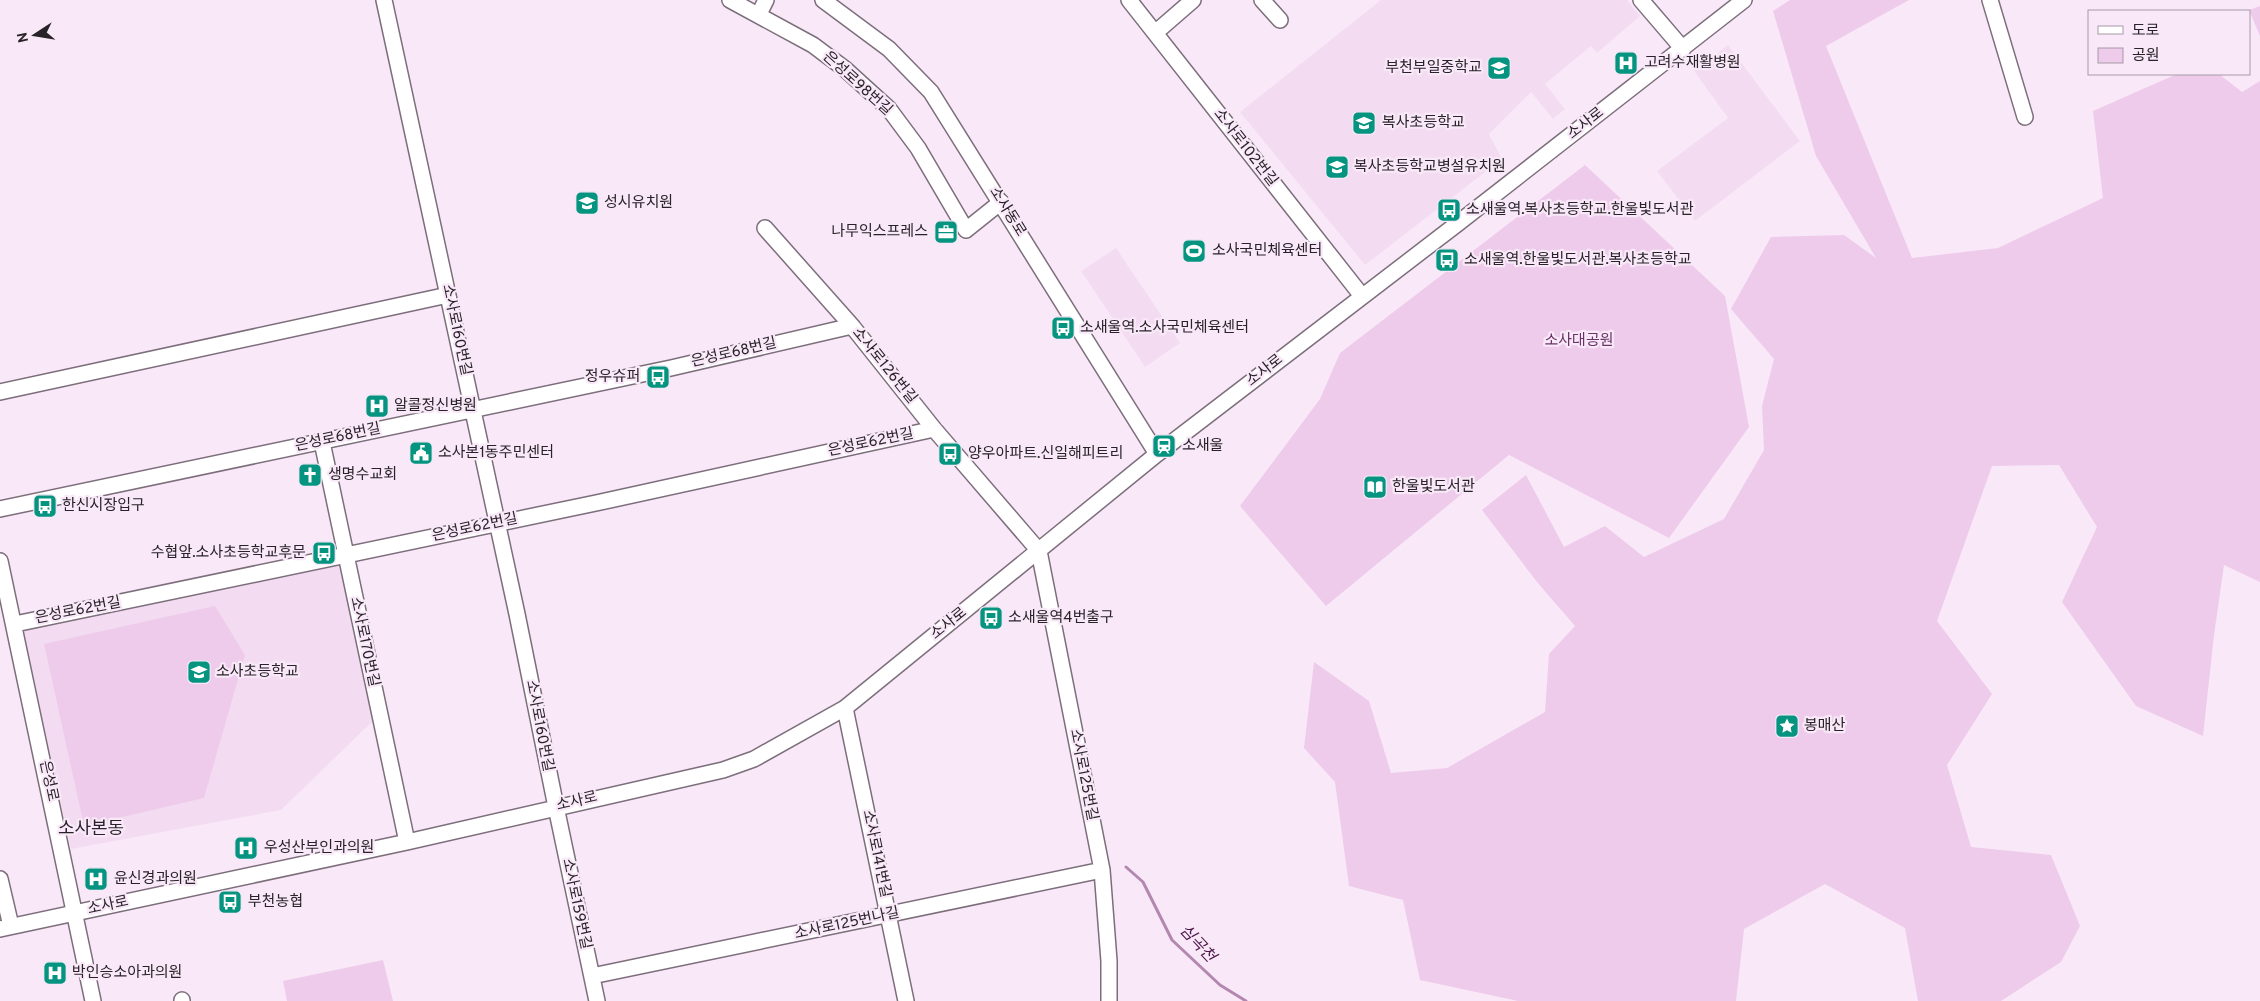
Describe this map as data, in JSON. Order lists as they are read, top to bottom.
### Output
{
  "streets": {
    "street": [
      "은성로98번길",
      "소사로",
      "소사로102번길",
      "소사동로",
      "소사로160번길",
      "은성로68번길",
      "소사로126번길",
      "은성로62번길",
      "소사로170번길",
      "소사로125번길",
      "은성로",
      "소사로141번길",
      "소사로159번길",
      "소사로125번나길"
    ]
  },
  "crossings": [
    ["은성로98번길", "소사동로"],
    ["소사로", "소사로102번길"],
    ["소사로", "소사동로"],
    ["소사로", "소사로160번길"],
    ["소사로", "소사로126번길"],
    ["소사로", "소사로170번길"],
    ["소사로", "소사로125번길"],
    ["소사로", "은성로"],
    ["소사로", "소사로141번길"],
    ["소사로", "소사로159번길"],
    ["소사로160번길", "은성로68번길"],
    ["소사로160번길", "은성로62번길"],
    ["소사로160번길", "소사로159번길"],
    ["은성로68번길", "소사로126번길"],
    ["은성로68번길", "소사로170번길"],
    ["소사로126번길", "은성로62번길"],
    ["소사로126번길", "소사로125번길"],
    ["은성로62번길", "소사로170번길"],
    ["은성로62번길", "은성로"],
    ["소사로125번길", "소사로125번나길"],
    ["소사로141번길", "소사로125번나길"],
    ["소사로159번길", "소사로125번나길"]
  ],
  "districts": ["소사본동"],
  "water": ["심곡천"],
  "parks": ["소사대공원"],
  "places": {
    "hospital": [
      "고려수재활병원",
      "알콜정신병원",
      "우성산부인과의원",
      "윤신경과의원",
      "박인승소아과의원"
    ],
    "school or university": [
      "부천부일중학교",
      "복사초등학교",
      "복사초등학교병설유치원",
      "성시유치원",
      "소사초등학교"
    ],
    "bus stop": [
      "소새울역.복사초등학교.한울빛도서관",
      "소새울역.한울빛도서관.복사초등학교",
      "소새울역.소사국민체육센터",
      "정우슈퍼",
      "양우아파트.신일해피트리",
      "한신시장입구",
      "수협앞.소사초등학교후문",
      "소새울역4번출구",
      "부천농협"
    ],
    "office": ["나무익스프레스"],
    "sports": ["소사국민체육센터"],
    "station": ["소새울"],
    "public building": ["소사본1동주민센터"],
    "church": ["생명수교회"],
    "library": ["한울빛도서관"],
    "place": ["봉매산"]
  },
  "legend": ["도로", "공원"],
  "north": "left"
}
